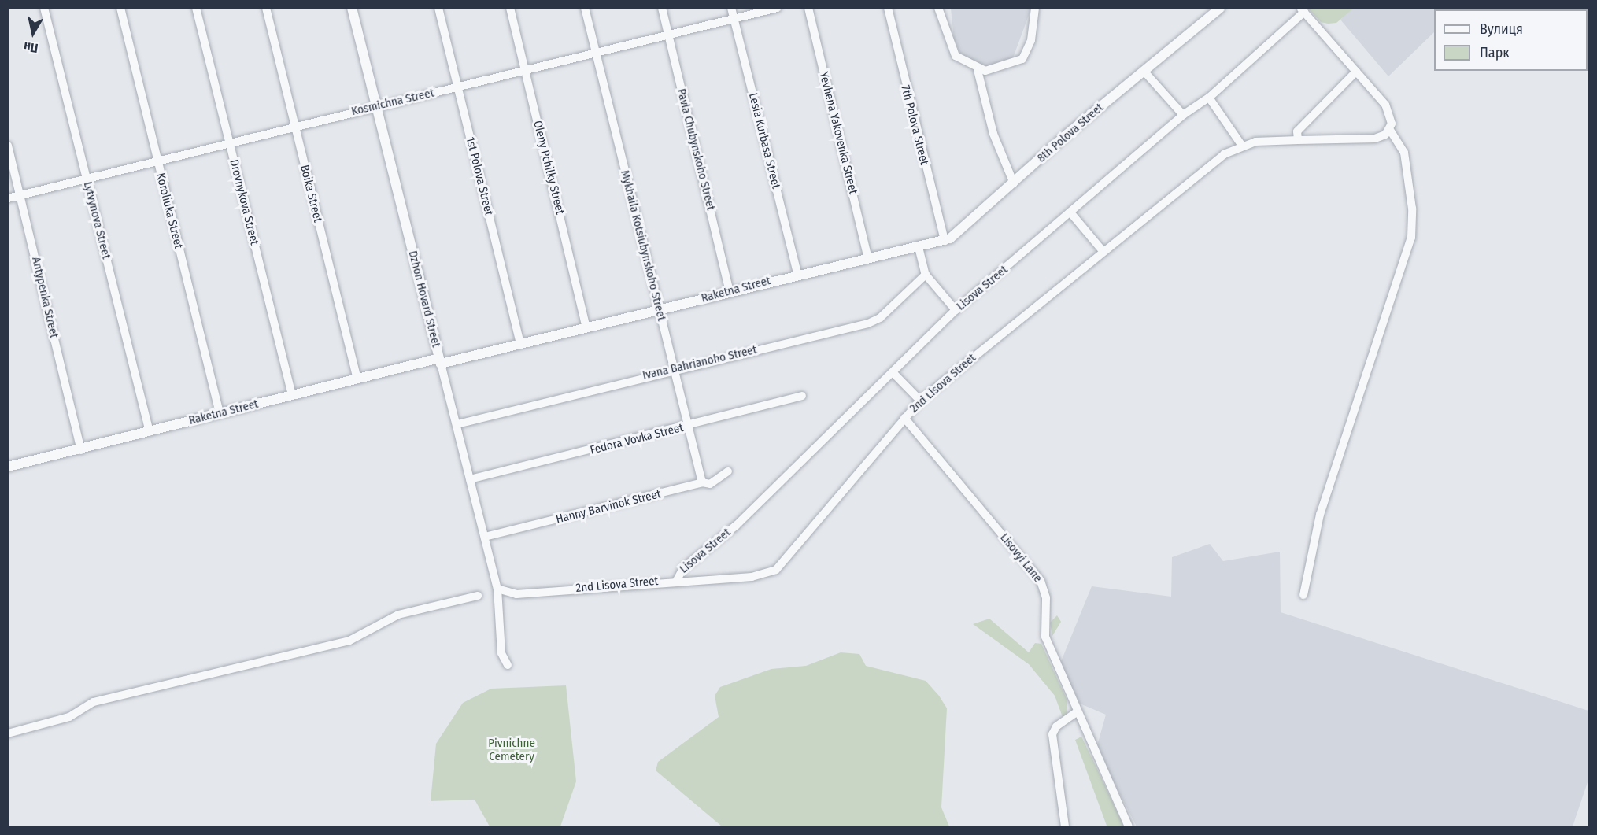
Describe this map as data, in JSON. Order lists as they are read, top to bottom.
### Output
{
  "streets": {
    "street": [
      "Kosmichna Street",
      "7th Polova Street",
      "Yevhena Yakovenka Street",
      "8th Polova Street",
      "Lesia Kurbasa Street",
      "Pavla Chubynskoho Street",
      "Oleny Pchilky Street",
      "1st Polova Street",
      "Boika Street",
      "Drovnykova Street",
      "Koroliuka Street",
      "Lytvynova Street",
      "Mykhaila Kotsiubynskoho Street",
      "Lisova Street",
      "Raketna Street",
      "Antypenka Street",
      "Dzhon Hovard Street",
      "Ivana Bahrianoho Street",
      "2nd Lisova Street",
      "Fedora Vovka Street",
      "Hanny Barvinok Street",
      "Lisovyi Lane"
    ]
  },
  "crossings": [
    ["Kosmichna Street", "Lesia Kurbasa Street"],
    ["Kosmichna Street", "Pavla Chubynskoho Street"],
    ["Kosmichna Street", "Oleny Pchilky Street"],
    ["Kosmichna Street", "1st Polova Street"],
    ["Kosmichna Street", "Boika Street"],
    ["Kosmichna Street", "Drovnykova Street"],
    ["Kosmichna Street", "Koroliuka Street"],
    ["Kosmichna Street", "Lytvynova Street"],
    ["Kosmichna Street", "Mykhaila Kotsiubynskoho Street"],
    ["Kosmichna Street", "Antypenka Street"],
    ["Kosmichna Street", "Dzhon Hovard Street"],
    ["7th Polova Street", "Raketna Street"],
    ["Yevhena Yakovenka Street", "Raketna Street"],
    ["8th Polova Street", "Raketna Street"],
    ["Lesia Kurbasa Street", "Raketna Street"],
    ["Pavla Chubynskoho Street", "Raketna Street"],
    ["Oleny Pchilky Street", "Raketna Street"],
    ["1st Polova Street", "Raketna Street"],
    ["Boika Street", "Raketna Street"],
    ["Drovnykova Street", "Raketna Street"],
    ["Koroliuka Street", "Raketna Street"],
    ["Lytvynova Street", "Raketna Street"],
    ["Mykhaila Kotsiubynskoho Street", "Raketna Street"],
    ["Mykhaila Kotsiubynskoho Street", "Ivana Bahrianoho Street"],
    ["Mykhaila Kotsiubynskoho Street", "Fedora Vovka Street"],
    ["Mykhaila Kotsiubynskoho Street", "Hanny Barvinok Street"],
    ["Lisova Street", "2nd Lisova Street"],
    ["Raketna Street", "Antypenka Street"],
    ["Raketna Street", "Dzhon Hovard Street"],
    ["Dzhon Hovard Street", "Ivana Bahrianoho Street"],
    ["Dzhon Hovard Street", "2nd Lisova Street"],
    ["Dzhon Hovard Street", "Fedora Vovka Street"],
    ["Dzhon Hovard Street", "Hanny Barvinok Street"],
    ["2nd Lisova Street", "Lisovyi Lane"]
  ],
  "parks": ["Pivnichne Cemetery"],
  "legend": ["Вулиця", "Парк"],
  "north": "bottom"
}
